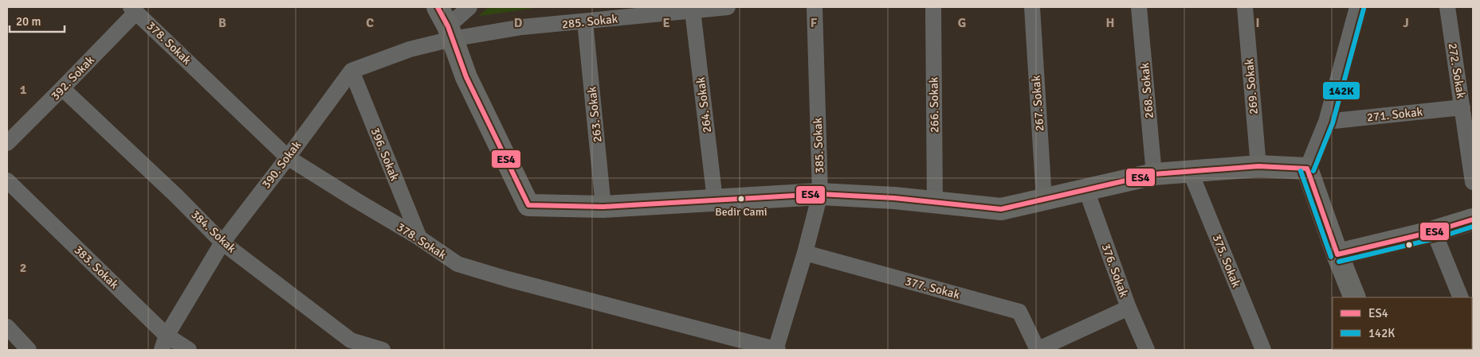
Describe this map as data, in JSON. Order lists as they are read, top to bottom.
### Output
{
  "streets": {
    "street": [
      "285. Sokak",
      "378. Sokak",
      "272. Sokak",
      "392. Sokak",
      "269. Sokak",
      "268. Sokak",
      "267. Sokak",
      "264. Sokak",
      "266. Sokak",
      "263. Sokak",
      "271. Sokak",
      "385. Sokak",
      "396. Sokak",
      "390. Sokak",
      "384. Sokak",
      "375. Sokak",
      "383. Sokak",
      "376. Sokak",
      "377. Sokak"
    ]
  },
  "crossings": [
    ["285. Sokak", "264. Sokak"],
    ["285. Sokak", "263. Sokak"],
    ["378. Sokak", "392. Sokak"],
    ["378. Sokak", "385. Sokak"],
    ["378. Sokak", "396. Sokak"],
    ["378. Sokak", "390. Sokak"],
    ["272. Sokak", "271. Sokak"],
    ["392. Sokak", "384. Sokak"],
    ["385. Sokak", "377. Sokak"],
    ["396. Sokak", "390. Sokak"],
    ["390. Sokak", "384. Sokak"],
    ["390. Sokak", "383. Sokak"]
  ],
  "places": ["Bedir Cami"],
  "lines": ["transit line ES4", "transit line 142K"],
  "legend": ["ES4", "142K"],
  "scale_bar": "20 m",
  "grid": {
    "columns": [
      "B",
      "C",
      "D",
      "E",
      "F",
      "G",
      "H",
      "I",
      "J"
    ],
    "rows": ["1", "2"]
  }
}
